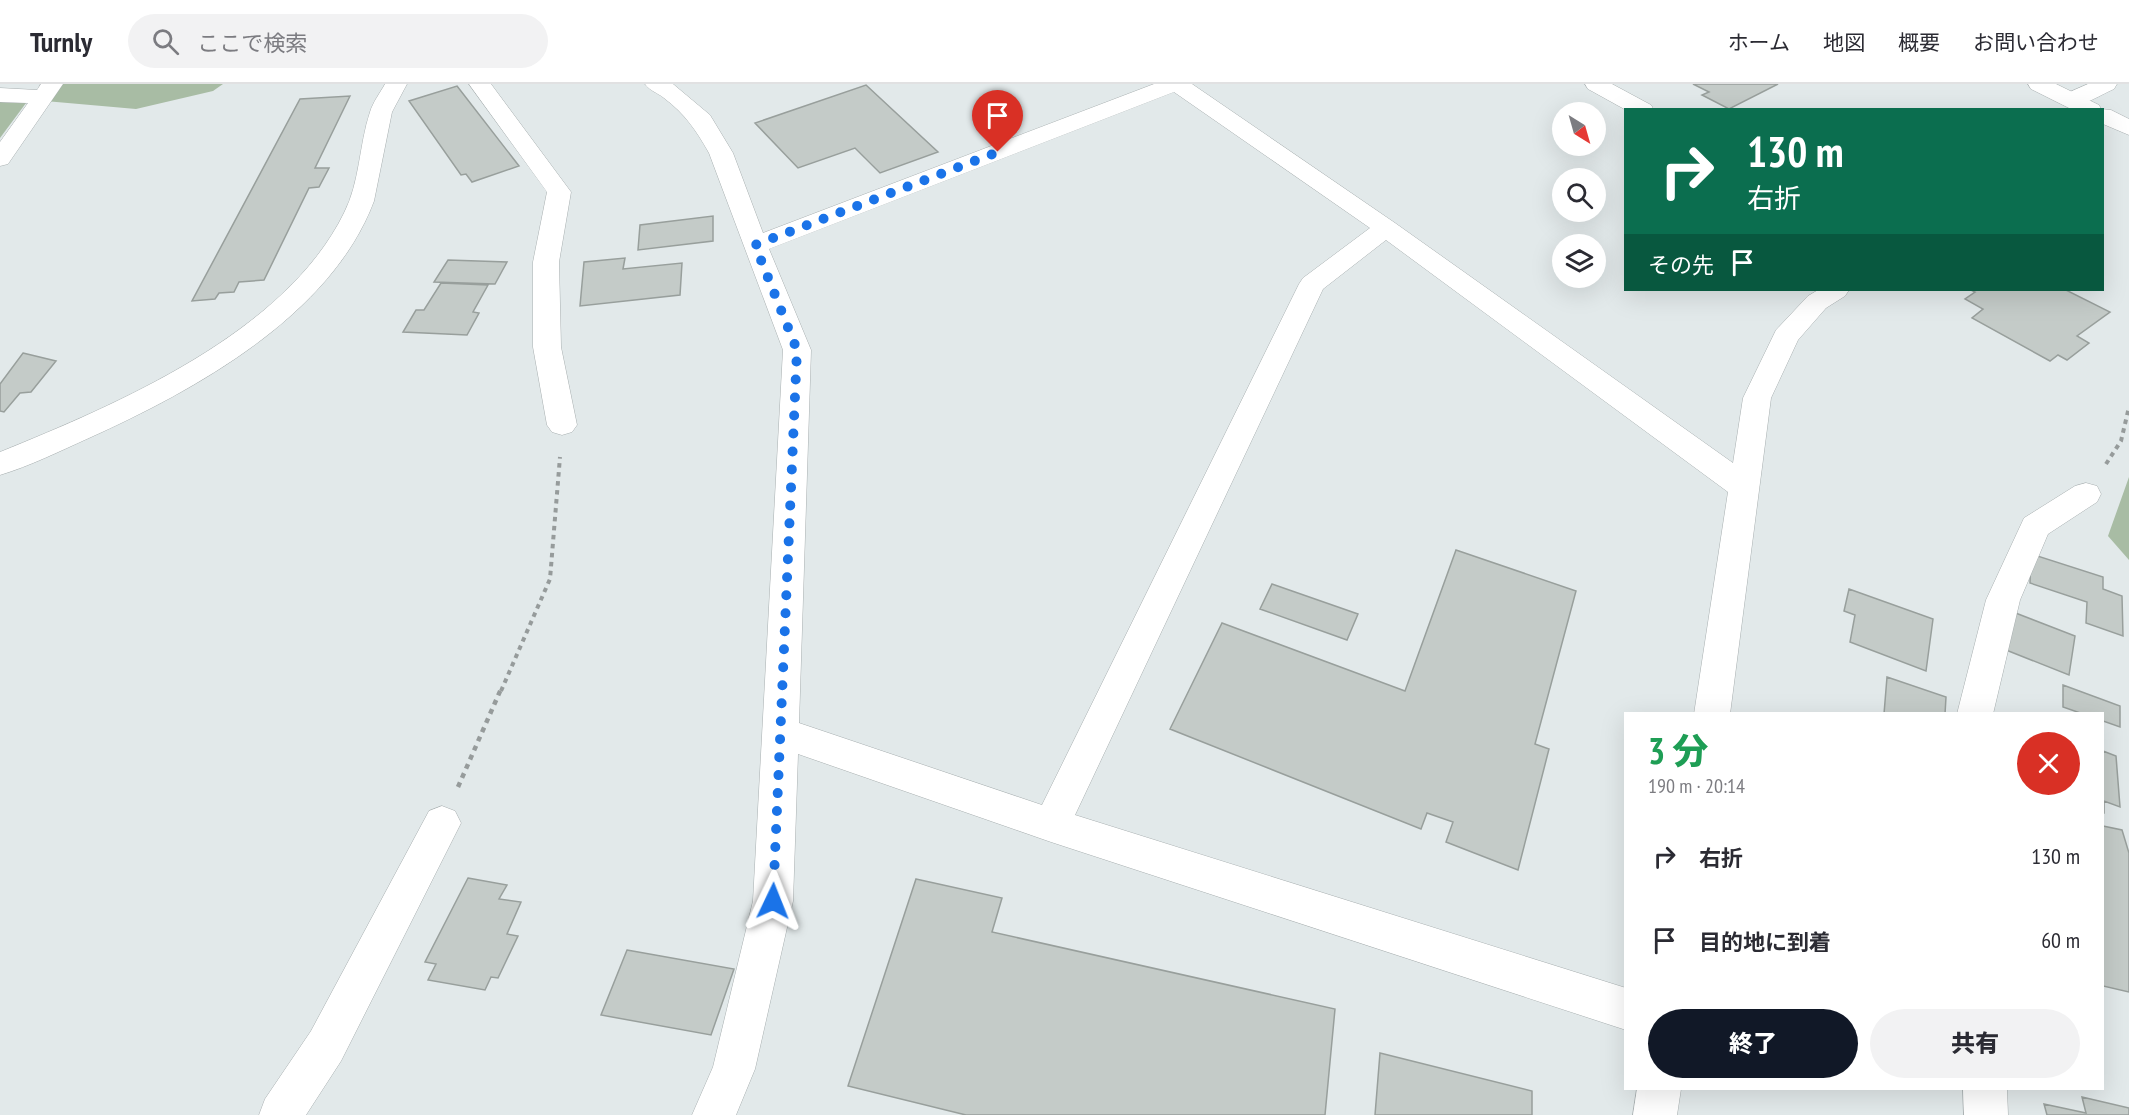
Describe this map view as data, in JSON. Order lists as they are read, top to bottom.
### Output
{
  "north": "bottom right",
  "page": {
    "header": "Turnly",
    "search": "ここで検索",
    "nav": [
      "ホーム",
      "地図",
      "概要",
      "お問い合わせ"
    ],
    "turn": ["130 m", "右折"],
    "then": "その先",
    "heading": ["3 分", "190 m · 20:14"],
    "list": [
      {
        "name": "右折",
        "value": "130 m"
      },
      {
        "name": "目的地に到着",
        "value": "60 m"
      }
    ],
    "buttons": ["終了", "共有"]
  }
}
